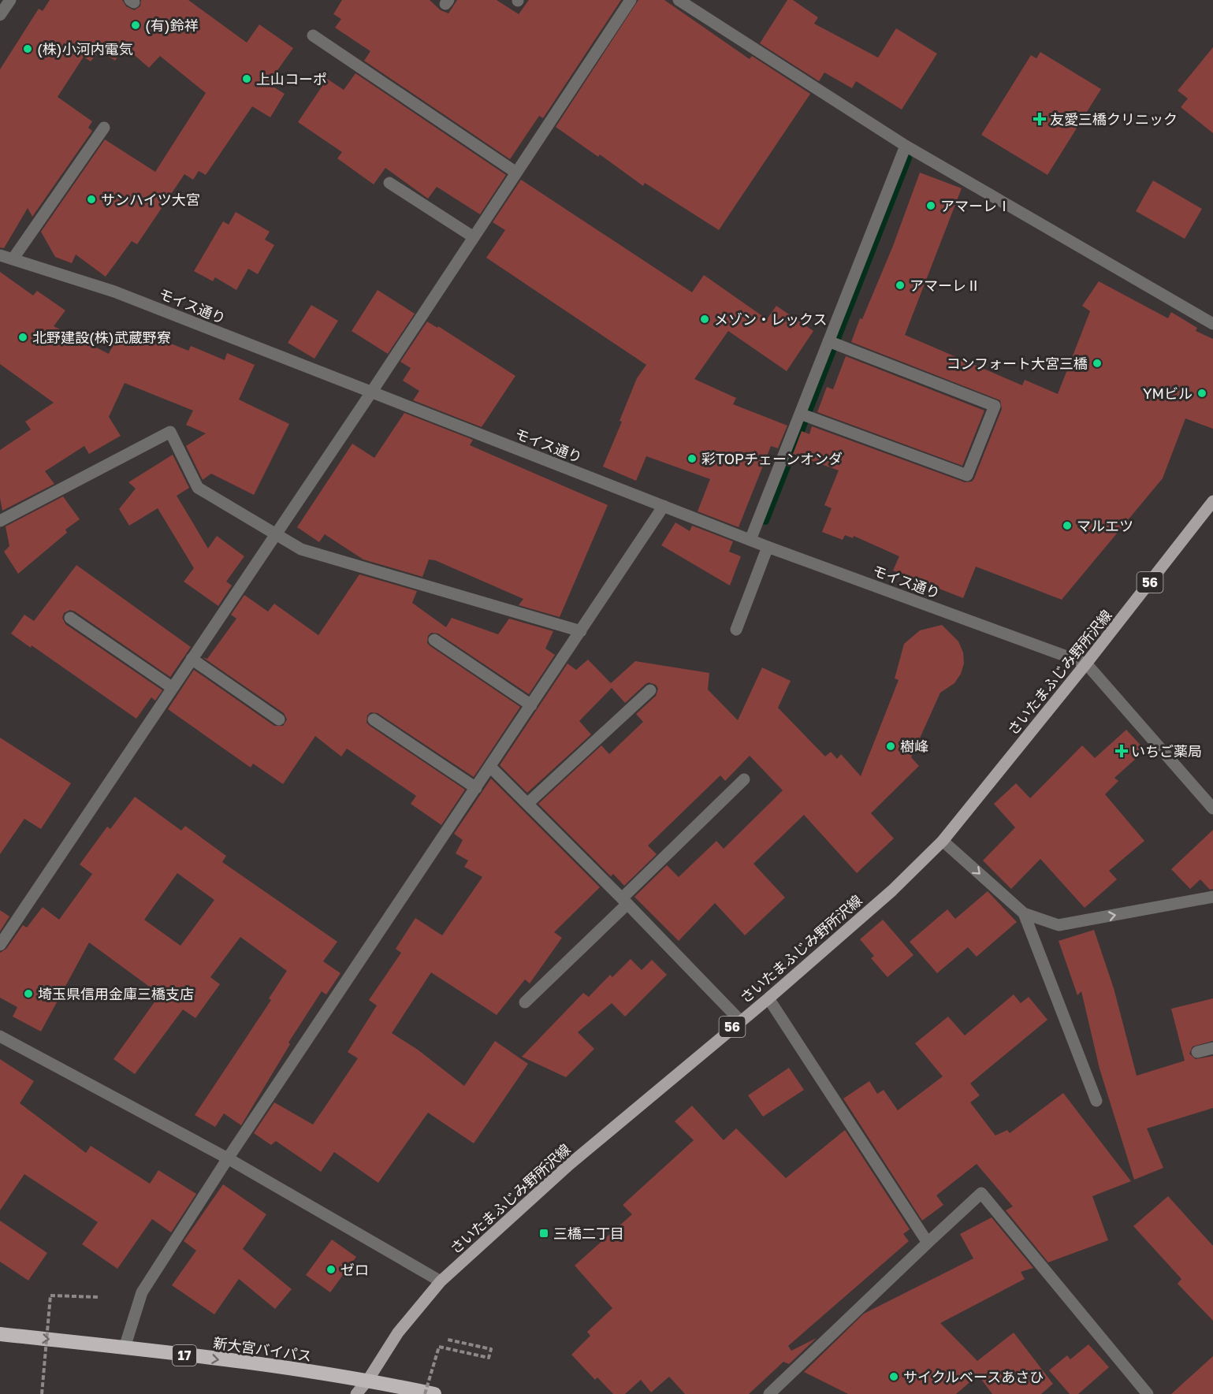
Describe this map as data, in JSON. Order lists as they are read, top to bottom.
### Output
{
  "streets": {
    "highway": ["新大宮バイパス", "17"],
    "main road": ["56", "さいたまふじみ野所沢線"],
    "street": ["モイス通り"]
  },
  "crossings": [
    ["モイス通り", "さいたまふじみ野所沢線"],
    ["さいたまふじみ野所沢線", "新大宮バイパス"]
  ],
  "one_way": ["新大宮バイパス"],
  "places": {
    "other": [
      "(有)鈴祥",
      "(株)小河内電気",
      "上山コーポ",
      "サンハイツ大宮",
      "アマーレⅠ",
      "アマーレⅡ",
      "メゾン・レックス",
      "北野建設(株)武蔵野寮",
      "コンフォート大宮三橋",
      "YMビル",
      "彩TOPチェーンオンダ",
      "マルエツ",
      "樹峰",
      "埼玉県信用金庫三橋支店",
      "ゼロ",
      "サイクルベースあさひ"
    ],
    "health": ["友愛三橋クリニック", "いちご薬局"],
    "transit": ["三橋二丁目"]
  }
}
